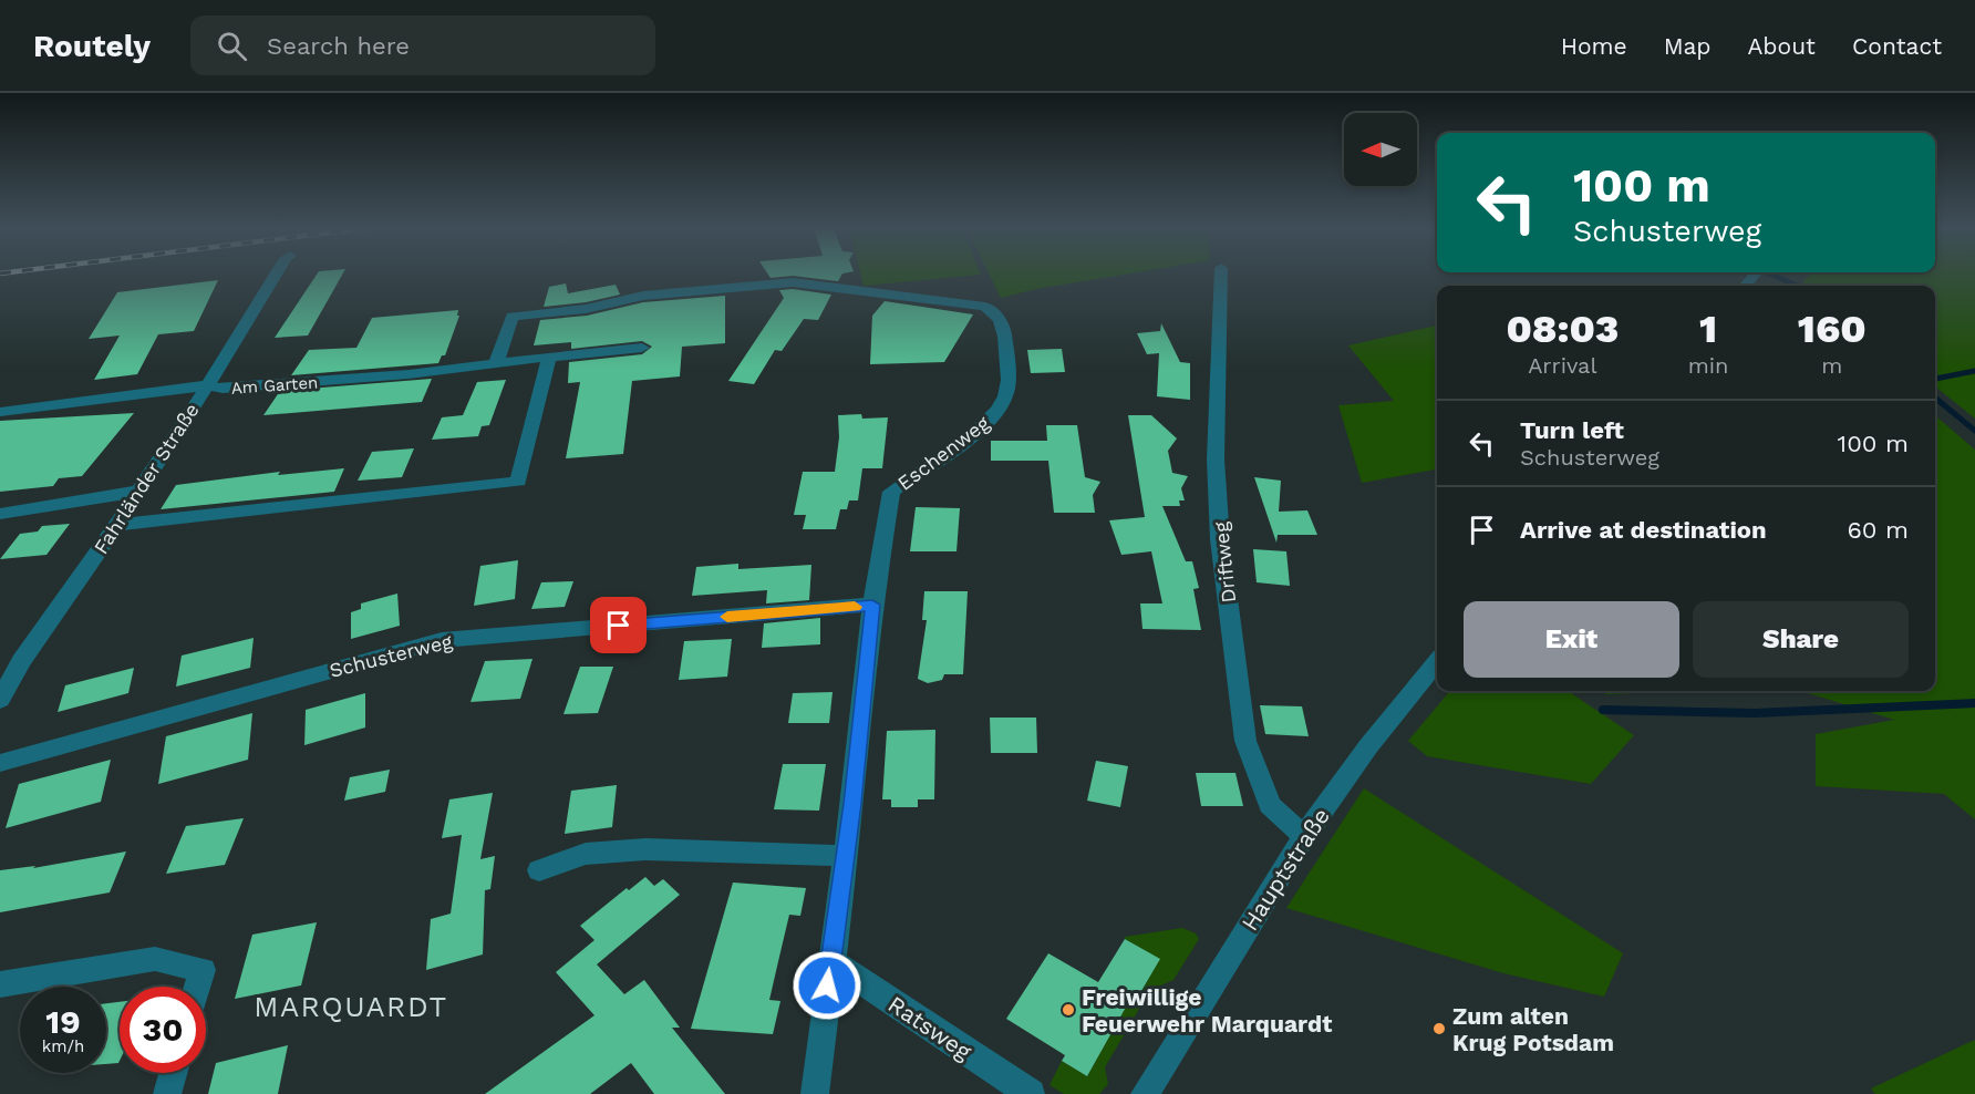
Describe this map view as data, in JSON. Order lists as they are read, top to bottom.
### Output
{
  "streets": {
    "street": [
      "Am Garten",
      "Eschenweg",
      "Fahrländer Straße",
      "Driftweg",
      "Schusterweg",
      "Hauptstraße",
      "Ratsweg"
    ]
  },
  "crossings": [
    ["Am Garten", "Eschenweg"],
    ["Am Garten", "Fahrländer Straße"],
    ["Eschenweg", "Schusterweg"],
    ["Eschenweg", "Ratsweg"],
    ["Driftweg", "Hauptstraße"]
  ],
  "districts": ["MARQUARDT"],
  "places": ["Freiwillige Feuerwehr Marquardt", "Zum alten Krug Potsdam"],
  "north": "left",
  "page": {
    "header": "Routely",
    "search": "Search here",
    "nav": [
      "Home",
      "Map",
      "About",
      "Contact"
    ],
    "turn": ["100 m", "Schusterweg"],
    "eta": [
      "08:03",
      "Arrival",
      "1",
      "min",
      "160",
      "m"
    ],
    "list": [
      {
        "name": "Turn left",
        "note": "Schusterweg",
        "value": "100 m"
      },
      {
        "name": "Arrive at destination",
        "value": "60 m"
      }
    ],
    "buttons": ["Exit", "Share"],
    "speed": "19 km/h",
    "limit": "30"
  }
}
